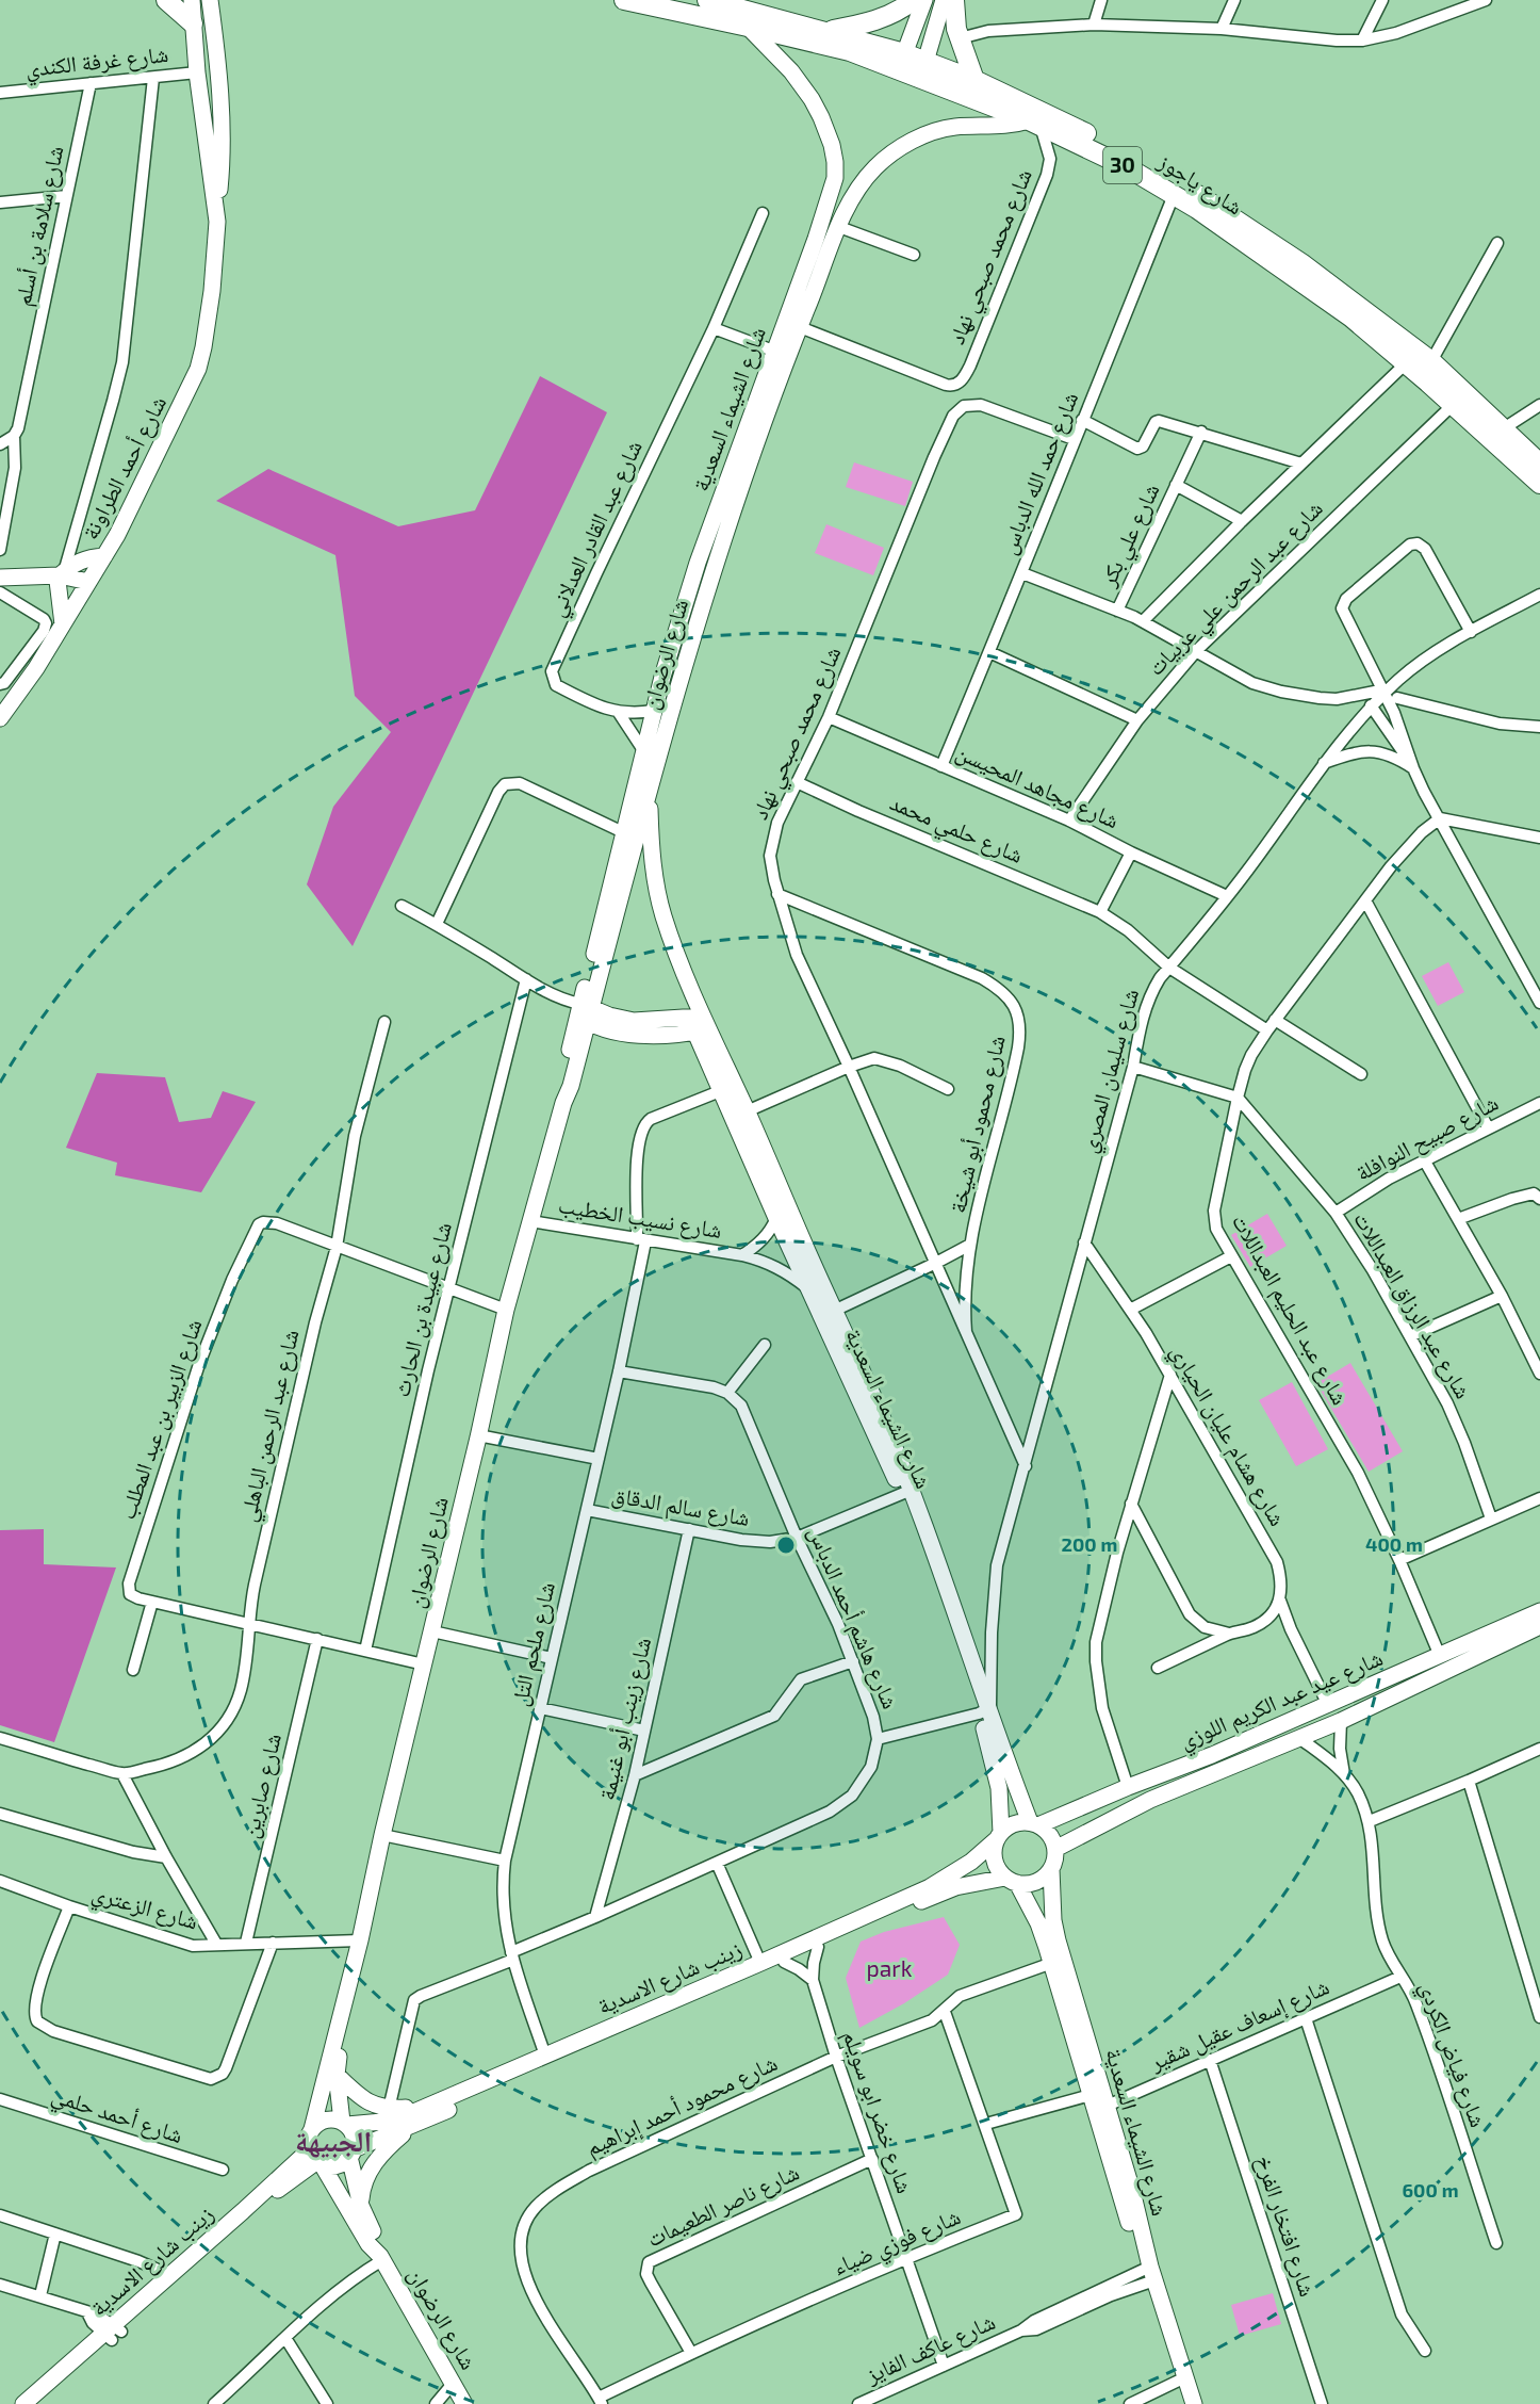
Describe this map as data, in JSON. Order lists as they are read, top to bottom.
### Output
{
  "streets": {
    "main road": ["30", "شارع ياجوز"],
    "street": [
      "شارع غرفة الكندي",
      "شارع سلامة بن أسلم",
      "شارع محمد صبحي نهاد",
      "شارع الشيماء السعدية",
      "شارع أحمد الطراونة",
      "شارع حمد الله الدباس",
      "شارع عبد القادر العدلاني",
      "شارع علي بكر",
      "شارع عبد الرحمن علي عربيات",
      "شارع الرضوان",
      "شارع مجاهد المحيسن",
      "شارع حلمي محمد",
      "شارع سليمان المصري",
      "شارع محمود أبو شيخة",
      "شارع صبيح النوافلة",
      "شارع نسيب الخطيب",
      "شارع عبد الرزاق العبداللات",
      "شارع عبيدة بن الحارث",
      "شارع عبد الحليم العبداللات",
      "شارع الزبير بن عبد المطلب",
      "شارع عبد الرحمن الباهلي",
      "شارع هشام عليان الحياري",
      "شارع سالم الدقاق",
      "شارع هاشم أحمد الدباس",
      "شارع ملحم التل",
      "شارع عيد عبد الكريم اللوزي",
      "شارع زينب أبو غنيمة",
      "شارع صابرين",
      "شارع الزعتري",
      "زينب شارع الاسدية",
      "شارع إسعاف عقيل شقير",
      "شارع فياض الكردي",
      "شارع محمود أحمد إبراهيم",
      "شارع خضر ابو سويلم",
      "شارع أحمد حلمي",
      "شارع ناصر الطعيمات",
      "شارع افتخار الفرخ",
      "شارع فوزي ضياء",
      "شارع عاكف الفايز"
    ]
  },
  "crossings": [
    ["شارع غرفة الكندي", "شارع سلامة بن أسلم"],
    ["شارع غرفة الكندي", "شارع أحمد الطراونة"],
    ["شارع ياجوز", "شارع محمد صبحي نهاد"],
    ["شارع ياجوز", "شارع الشيماء السعدية"],
    ["شارع ياجوز", "شارع حمد الله الدباس"],
    ["شارع ياجوز", "شارع عبد الرحمن علي عربيات"],
    ["شارع محمد صبحي نهاد", "شارع حمد الله الدباس"],
    ["شارع محمد صبحي نهاد", "شارع الرضوان"],
    ["شارع محمد صبحي نهاد", "شارع مجاهد المحيسن"],
    ["شارع محمد صبحي نهاد", "شارع حلمي محمد"],
    ["شارع محمد صبحي نهاد", "شارع محمود أبو شيخة"],
    ["شارع الشيماء السعدية", "شارع عبد القادر العدلاني"],
    ["شارع الشيماء السعدية", "شارع الرضوان"],
    ["شارع الشيماء السعدية", "شارع سليمان المصري"],
    ["شارع الشيماء السعدية", "شارع نسيب الخطيب"],
    ["شارع الشيماء السعدية", "شارع سالم الدقاق"],
    ["شارع الشيماء السعدية", "شارع ملحم التل"],
    ["شارع الشيماء السعدية", "شارع عيد عبد الكريم اللوزي"],
    ["شارع الشيماء السعدية", "زينب شارع الاسدية"],
    ["شارع الشيماء السعدية", "شارع إسعاف عقيل شقير"],
    ["شارع الشيماء السعدية", "شارع محمود أحمد إبراهيم"],
    ["شارع الشيماء السعدية", "شارع عاكف الفايز"],
    ["شارع حمد الله الدباس", "شارع مجاهد المحيسن"],
    ["شارع علي بكر", "شارع عبد الرحمن علي عربيات"],
    ["شارع علي بكر", "شارع سليمان المصري"],
    ["شارع عبد الرحمن علي عربيات", "شارع مجاهد المحيسن"],
    ["شارع الرضوان", "شارع نسيب الخطيب"],
    ["شارع الرضوان", "شارع الزبير بن عبد المطلب"],
    ["شارع الرضوان", "شارع الزعتري"],
    ["شارع الرضوان", "زينب شارع الاسدية"],
    ["شارع مجاهد المحيسن", "شارع سليمان المصري"],
    ["شارع حلمي محمد", "شارع سليمان المصري"],
    ["شارع حلمي محمد", "شارع عبد الحليم العبداللات"],
    ["شارع سليمان المصري", "شارع محمود أبو شيخة"],
    ["شارع سليمان المصري", "شارع هشام عليان الحياري"],
    ["شارع صبيح النوافلة", "شارع عبد الرزاق العبداللات"],
    ["شارع نسيب الخطيب", "شارع ملحم التل"],
    ["شارع عبد الرزاق العبداللات", "شارع عبد الحليم العبداللات"],
    ["شارع عبيدة بن الحارث", "شارع الزبير بن عبد المطلب"],
    ["شارع عبد الحليم العبداللات", "شارع عيد عبد الكريم اللوزي"],
    ["شارع الزبير بن عبد المطلب", "شارع عبد الرحمن الباهلي"],
    ["شارع الزبير بن عبد المطلب", "شارع صابرين"],
    ["شارع هشام عليان الحياري", "شارع عيد عبد الكريم اللوزي"],
    ["شارع سالم الدقاق", "شارع هاشم أحمد الدباس"],
    ["شارع سالم الدقاق", "شارع ملحم التل"],
    ["شارع سالم الدقاق", "شارع زينب أبو غنيمة"],
    ["شارع هاشم أحمد الدباس", "شارع ملحم التل"],
    ["شارع هاشم أحمد الدباس", "شارع زينب أبو غنيمة"],
    ["شارع ملحم التل", "زينب شارع الاسدية"],
    ["شارع عيد عبد الكريم اللوزي", "زينب شارع الاسدية"],
    ["شارع عيد عبد الكريم اللوزي", "شارع فياض الكردي"],
    ["شارع صابرين", "شارع الزعتري"],
    ["زينب شارع الاسدية", "شارع خضر ابو سويلم"],
    ["شارع إسعاف عقيل شقير", "شارع فياض الكردي"],
    ["شارع إسعاف عقيل شقير", "شارع افتخار الفرخ"],
    ["شارع إسعاف عقيل شقير", "شارع فوزي ضياء"],
    ["شارع محمود أحمد إبراهيم", "شارع خضر ابو سويلم"],
    ["شارع محمود أحمد إبراهيم", "شارع فوزي ضياء"],
    ["شارع خضر ابو سويلم", "شارع ناصر الطعيمات"],
    ["شارع خضر ابو سويلم", "شارع فوزي ضياء"],
    ["شارع خضر ابو سويلم", "شارع عاكف الفايز"],
    ["شارع ناصر الطعيمات", "شارع فوزي ضياء"]
  ],
  "districts": ["الجبيهة"],
  "parks": ["park"],
  "rings": ["200 m", "400 m", "600 m"]
}
